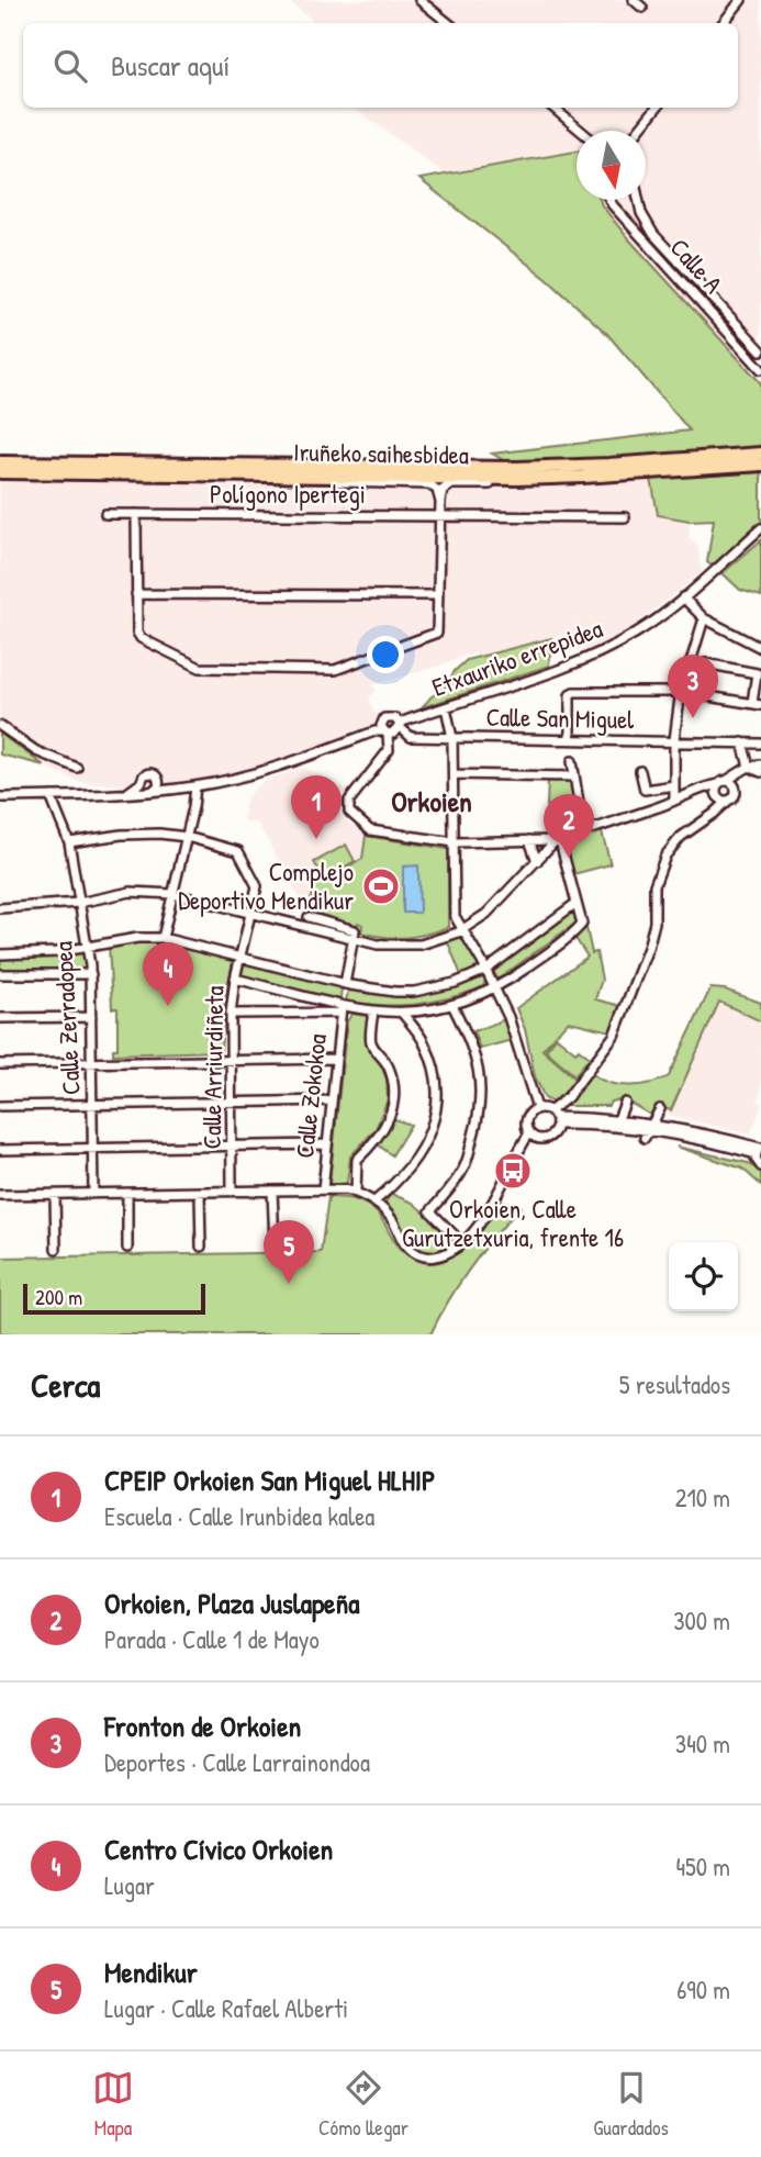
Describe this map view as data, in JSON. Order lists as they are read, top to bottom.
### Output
{
  "streets": {
    "highway": ["Iruñeko saihesbidea"],
    "street": [
      "Calle A",
      "Polígono Ipertegi",
      "Etxauriko errepidea",
      "Calle San Miguel",
      "Calle Zerradopea",
      "Calle Arriurdiñeta",
      "Calle Zokokoa"
    ]
  },
  "crossings": [
    ["Iruñeko saihesbidea", "Polígono Ipertegi"],
    ["Etxauriko errepidea", "Calle San Miguel"],
    ["Calle Zerradopea", "Calle Arriurdiñeta"]
  ],
  "districts": ["Orkoien"],
  "places": {
    "sports": ["Complejo Deportivo Mendikur"],
    "bus stop": ["Orkoien, Calle Gurutzetxuria, frente 16"]
  },
  "scale_bar": "200 m",
  "north": "bottom",
  "page": {
    "search": "Buscar aquí",
    "pins": [
      "3",
      "1",
      "2",
      "4",
      "5"
    ],
    "scale": "200 m",
    "heading": ["Cerca", "5 resultados"],
    "list": [
      {
        "mark": "1",
        "name": "CPEIP Orkoien San Miguel HLHIP",
        "note": "Escuela · Calle Irunbidea kalea",
        "value": "210 m"
      },
      {
        "mark": "2",
        "name": "Orkoien, Plaza Juslapeña",
        "note": "Parada · Calle 1 de Mayo",
        "value": "300 m"
      },
      {
        "mark": "3",
        "name": "Fronton de Orkoien",
        "note": "Deportes · Calle Larrainondoa",
        "value": "340 m"
      },
      {
        "mark": "4",
        "name": "Centro Cívico Orkoien",
        "note": "Lugar",
        "value": "450 m"
      },
      {
        "mark": "5",
        "name": "Mendikur",
        "note": "Lugar · Calle Rafael Alberti",
        "value": "690 m"
      }
    ],
    "nav": ["Mapa", "Cómo llegar", "Guardados"]
  }
}
